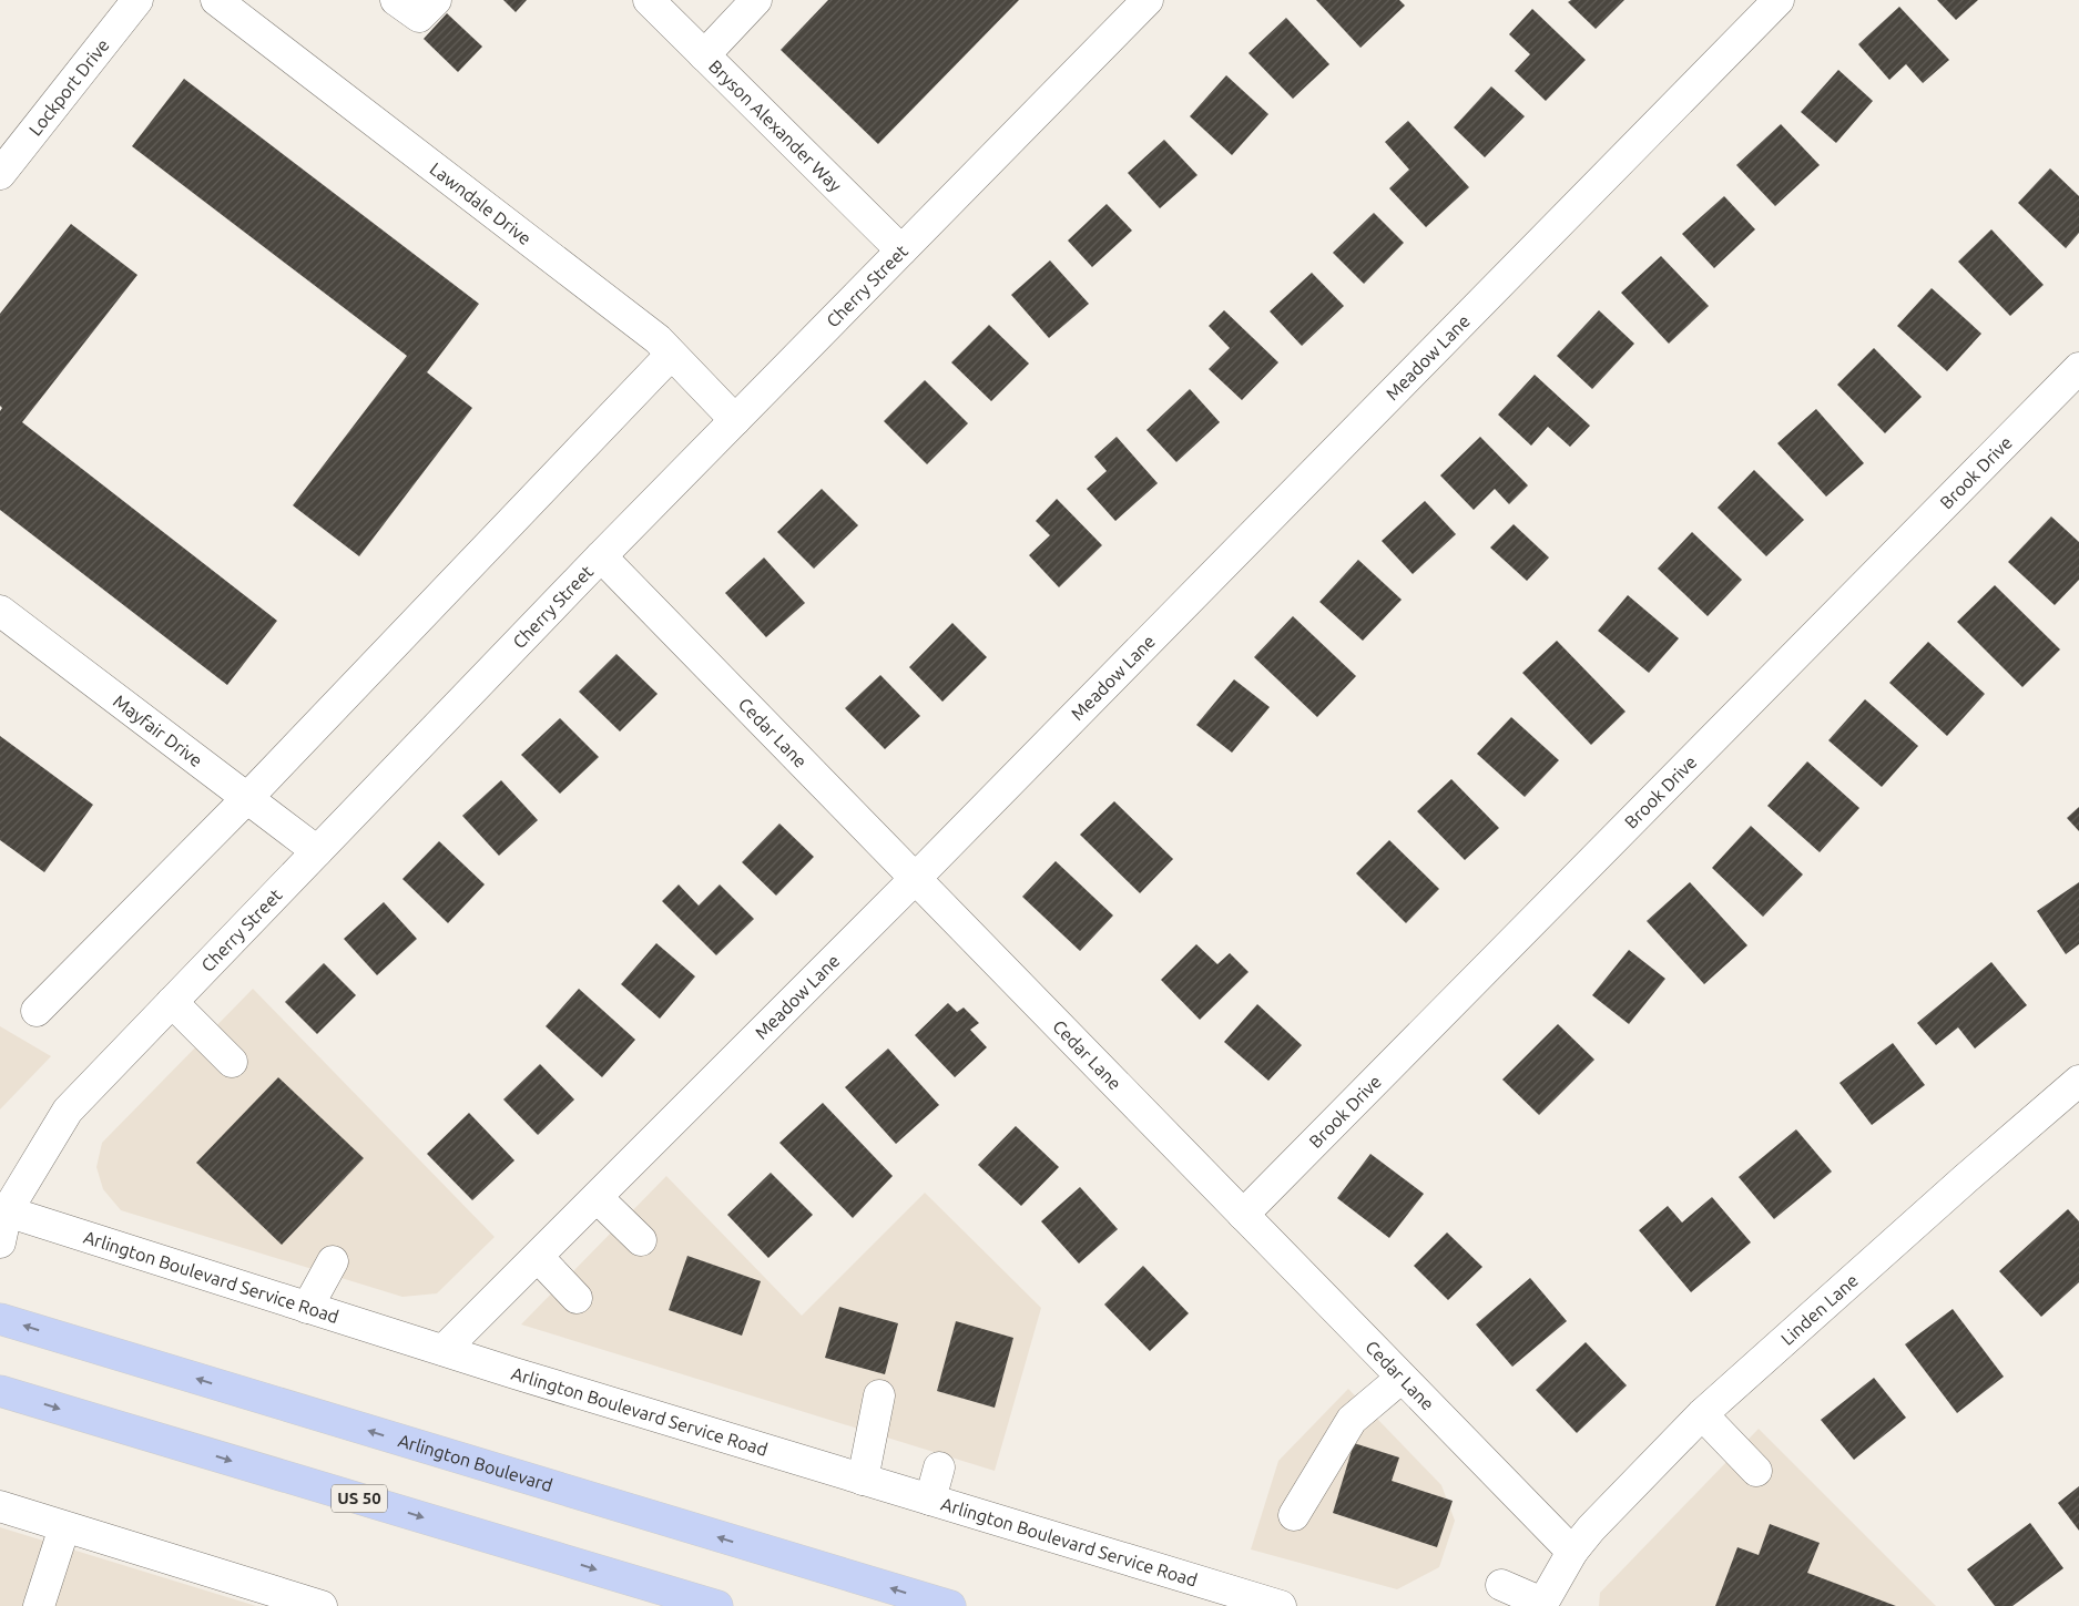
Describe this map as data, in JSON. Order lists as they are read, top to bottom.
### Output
{
  "streets": {
    "highway": ["Arlington Boulevard", "US 50"],
    "street": [
      "Lockport Drive",
      "Bryson Alexander Way",
      "Lawndale Drive",
      "Cherry Street",
      "Meadow Lane",
      "Brook Drive",
      "Mayfair Drive",
      "Cedar Lane",
      "Arlington Boulevard Service Road",
      "Linden Lane"
    ]
  },
  "crossings": [
    ["Bryson Alexander Way", "Cherry Street"],
    ["Lawndale Drive", "Cherry Street"],
    ["Cherry Street", "Mayfair Drive"],
    ["Cherry Street", "Cedar Lane"],
    ["Cherry Street", "Arlington Boulevard Service Road"],
    ["Meadow Lane", "Cedar Lane"],
    ["Meadow Lane", "Arlington Boulevard Service Road"],
    ["Brook Drive", "Cedar Lane"],
    ["Cedar Lane", "Linden Lane"]
  ]
}
